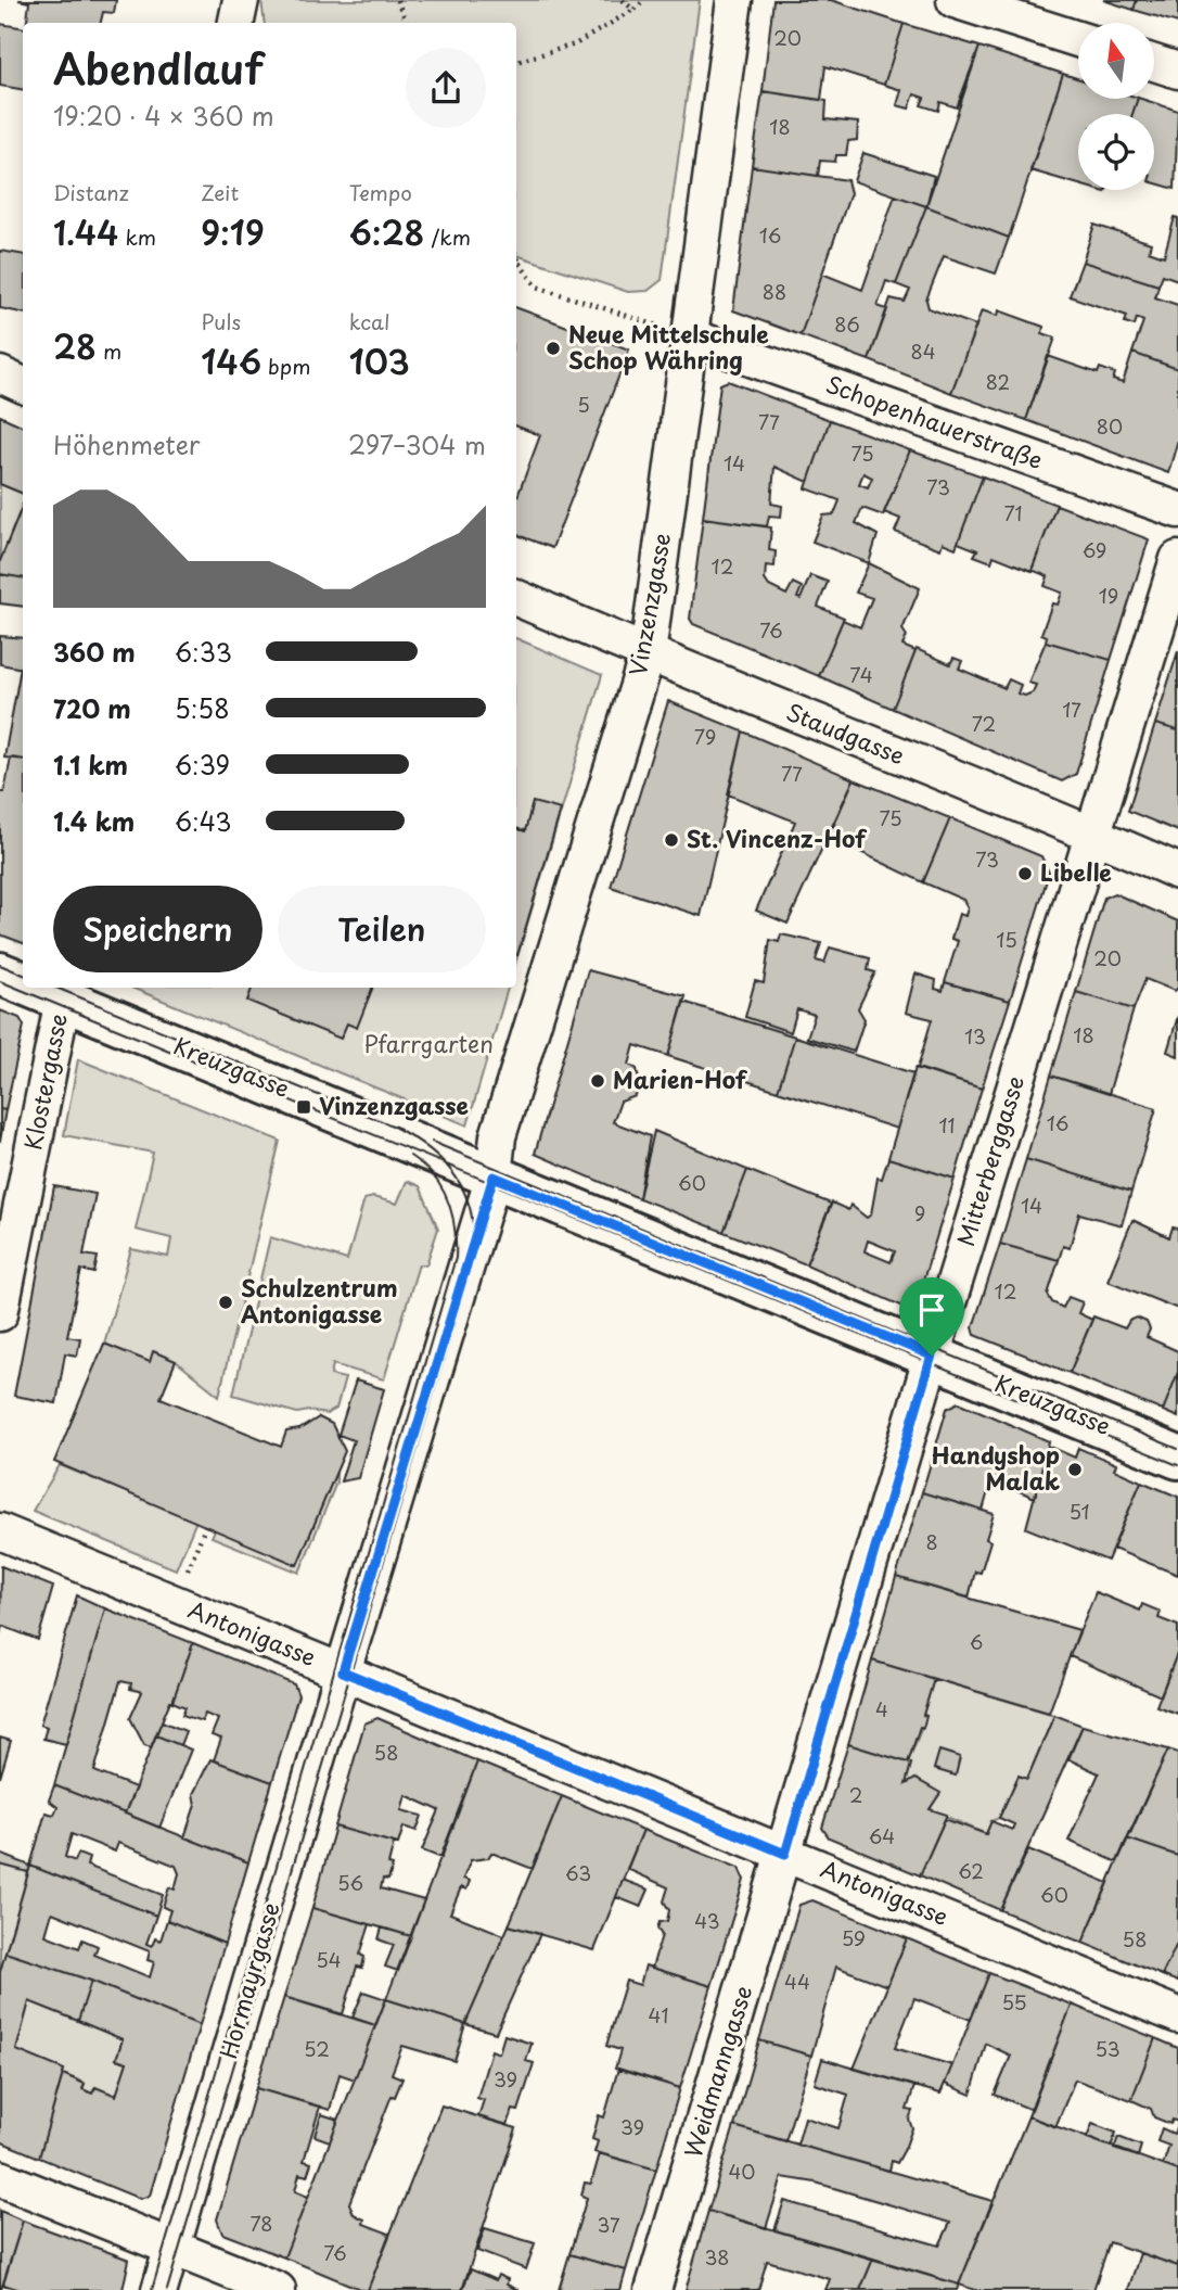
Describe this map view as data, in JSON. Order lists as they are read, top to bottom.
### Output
{
  "streets": {
    "street": [
      "Schopenhauerstraße",
      "Vinzenzgasse",
      "Staudgasse",
      "Kreuzgasse",
      "Klostergasse",
      "Mitterberggasse",
      "Antonigasse",
      "Hormayrgasse",
      "Weidmanngasse"
    ]
  },
  "crossings": [
    ["Schopenhauerstraße", "Vinzenzgasse"],
    ["Vinzenzgasse", "Staudgasse"],
    ["Vinzenzgasse", "Kreuzgasse"],
    ["Vinzenzgasse", "Antonigasse"],
    ["Vinzenzgasse", "Hormayrgasse"],
    ["Staudgasse", "Mitterberggasse"],
    ["Kreuzgasse", "Klostergasse"],
    ["Kreuzgasse", "Mitterberggasse"],
    ["Mitterberggasse", "Antonigasse"],
    ["Mitterberggasse", "Weidmanngasse"],
    ["Antonigasse", "Hormayrgasse"],
    ["Antonigasse", "Weidmanngasse"]
  ],
  "parks": ["Pfarrgarten"],
  "places": {
    "other": [
      "Neue Mittelschule Schop Währing",
      "St. Vincenz-Hof",
      "Libelle",
      "Marien-Hof",
      "Schulzentrum Antonigasse",
      "Handyshop Malak"
    ],
    "transit": ["Vinzenzgasse"]
  },
  "house_numbers": [
    "20",
    "18",
    "16",
    "88",
    "86",
    "84",
    "82",
    "5",
    "77",
    "80",
    "75",
    "14",
    "73",
    "71",
    "69",
    "12",
    "19",
    "76",
    "74",
    "17",
    "72",
    "79",
    "77",
    "75",
    "73",
    "15",
    "20",
    "18",
    "13",
    "16",
    "11",
    "60",
    "14",
    "9",
    "12",
    "51",
    "8",
    "6",
    "4",
    "58",
    "2",
    "64",
    "62",
    "63",
    "56",
    "60",
    "43",
    "59",
    "58",
    "54",
    "44",
    "55",
    "41",
    "52",
    "53",
    "39",
    "39",
    "40",
    "78",
    "37",
    "76",
    "38"
  ],
  "north": "top",
  "page": {
    "heading": ["Abendlauf", "19:20 · 4 × 360 m"],
    "stats": [
      ["Distanz", "1.44 km"],
      ["Zeit", "9:19"],
      ["Tempo", "6:28 /km"],
      ["28 m"],
      ["Puls", "146 bpm"],
      ["kcal", "103"]
    ],
    "chart": ["Höhenmeter", "297–304 m"],
    "list": [
      {
        "name": "360 m",
        "note": "6:33"
      },
      {
        "name": "720 m",
        "note": "5:58"
      },
      {
        "name": "1.1 km",
        "note": "6:39"
      },
      {
        "name": "1.4 km",
        "note": "6:43"
      }
    ],
    "buttons": ["Speichern", "Teilen"]
  }
}
